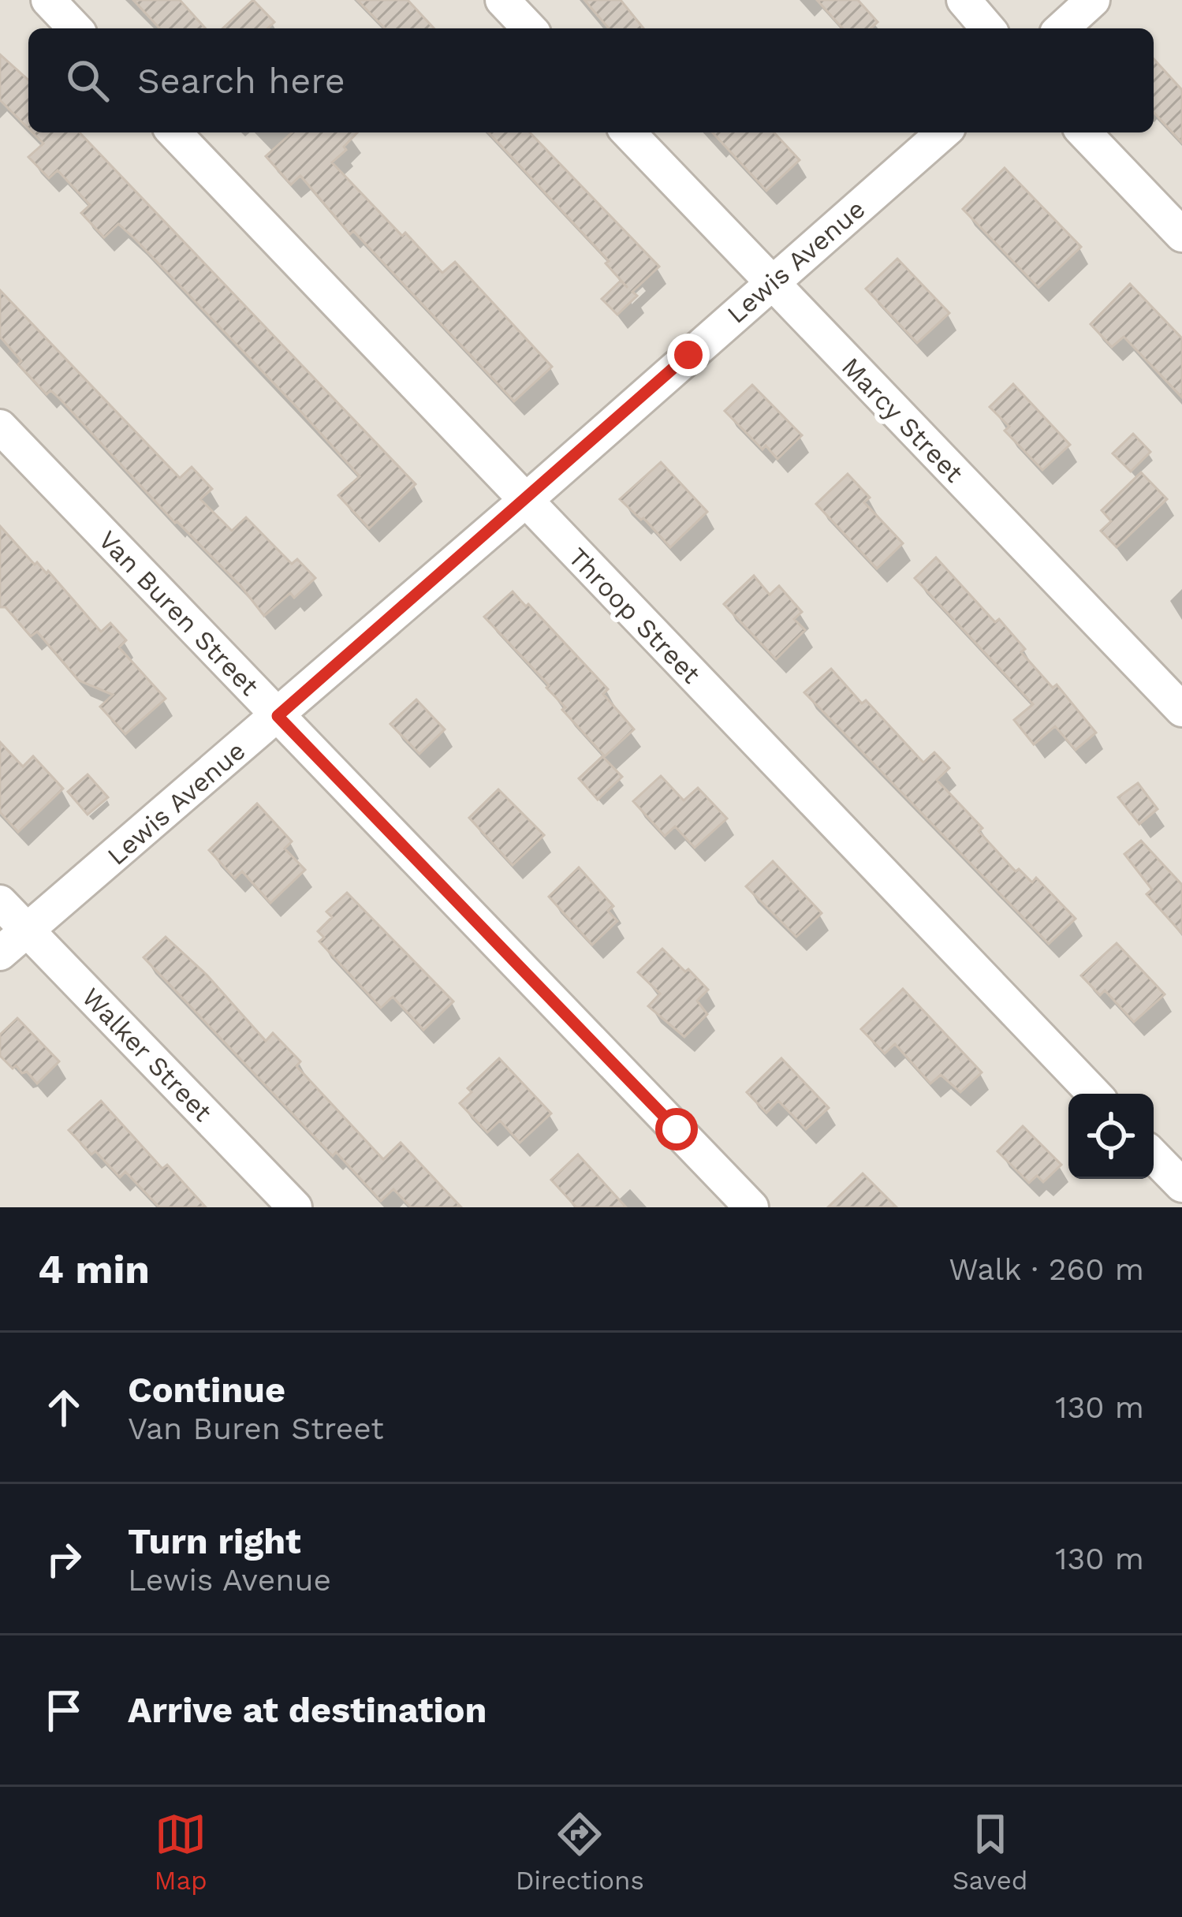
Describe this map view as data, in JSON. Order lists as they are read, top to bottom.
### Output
{
  "streets": {
    "street": [
      "Lewis Avenue",
      "Marcy Street",
      "Van Buren Street",
      "Throop Street",
      "Walker Street"
    ]
  },
  "crossings": [
    ["Lewis Avenue", "Marcy Street"],
    ["Lewis Avenue", "Van Buren Street"],
    ["Lewis Avenue", "Throop Street"],
    ["Lewis Avenue", "Walker Street"]
  ],
  "page": {
    "search": "Search here",
    "heading": ["4 min", "Walk · 260 m"],
    "list": [
      ["Continue", "Van Buren Street", "130 m"],
      ["Turn right", "Lewis Avenue", "130 m"],
      "Arrive at destination"
    ],
    "nav": ["Map", "Directions", "Saved"]
  }
}
